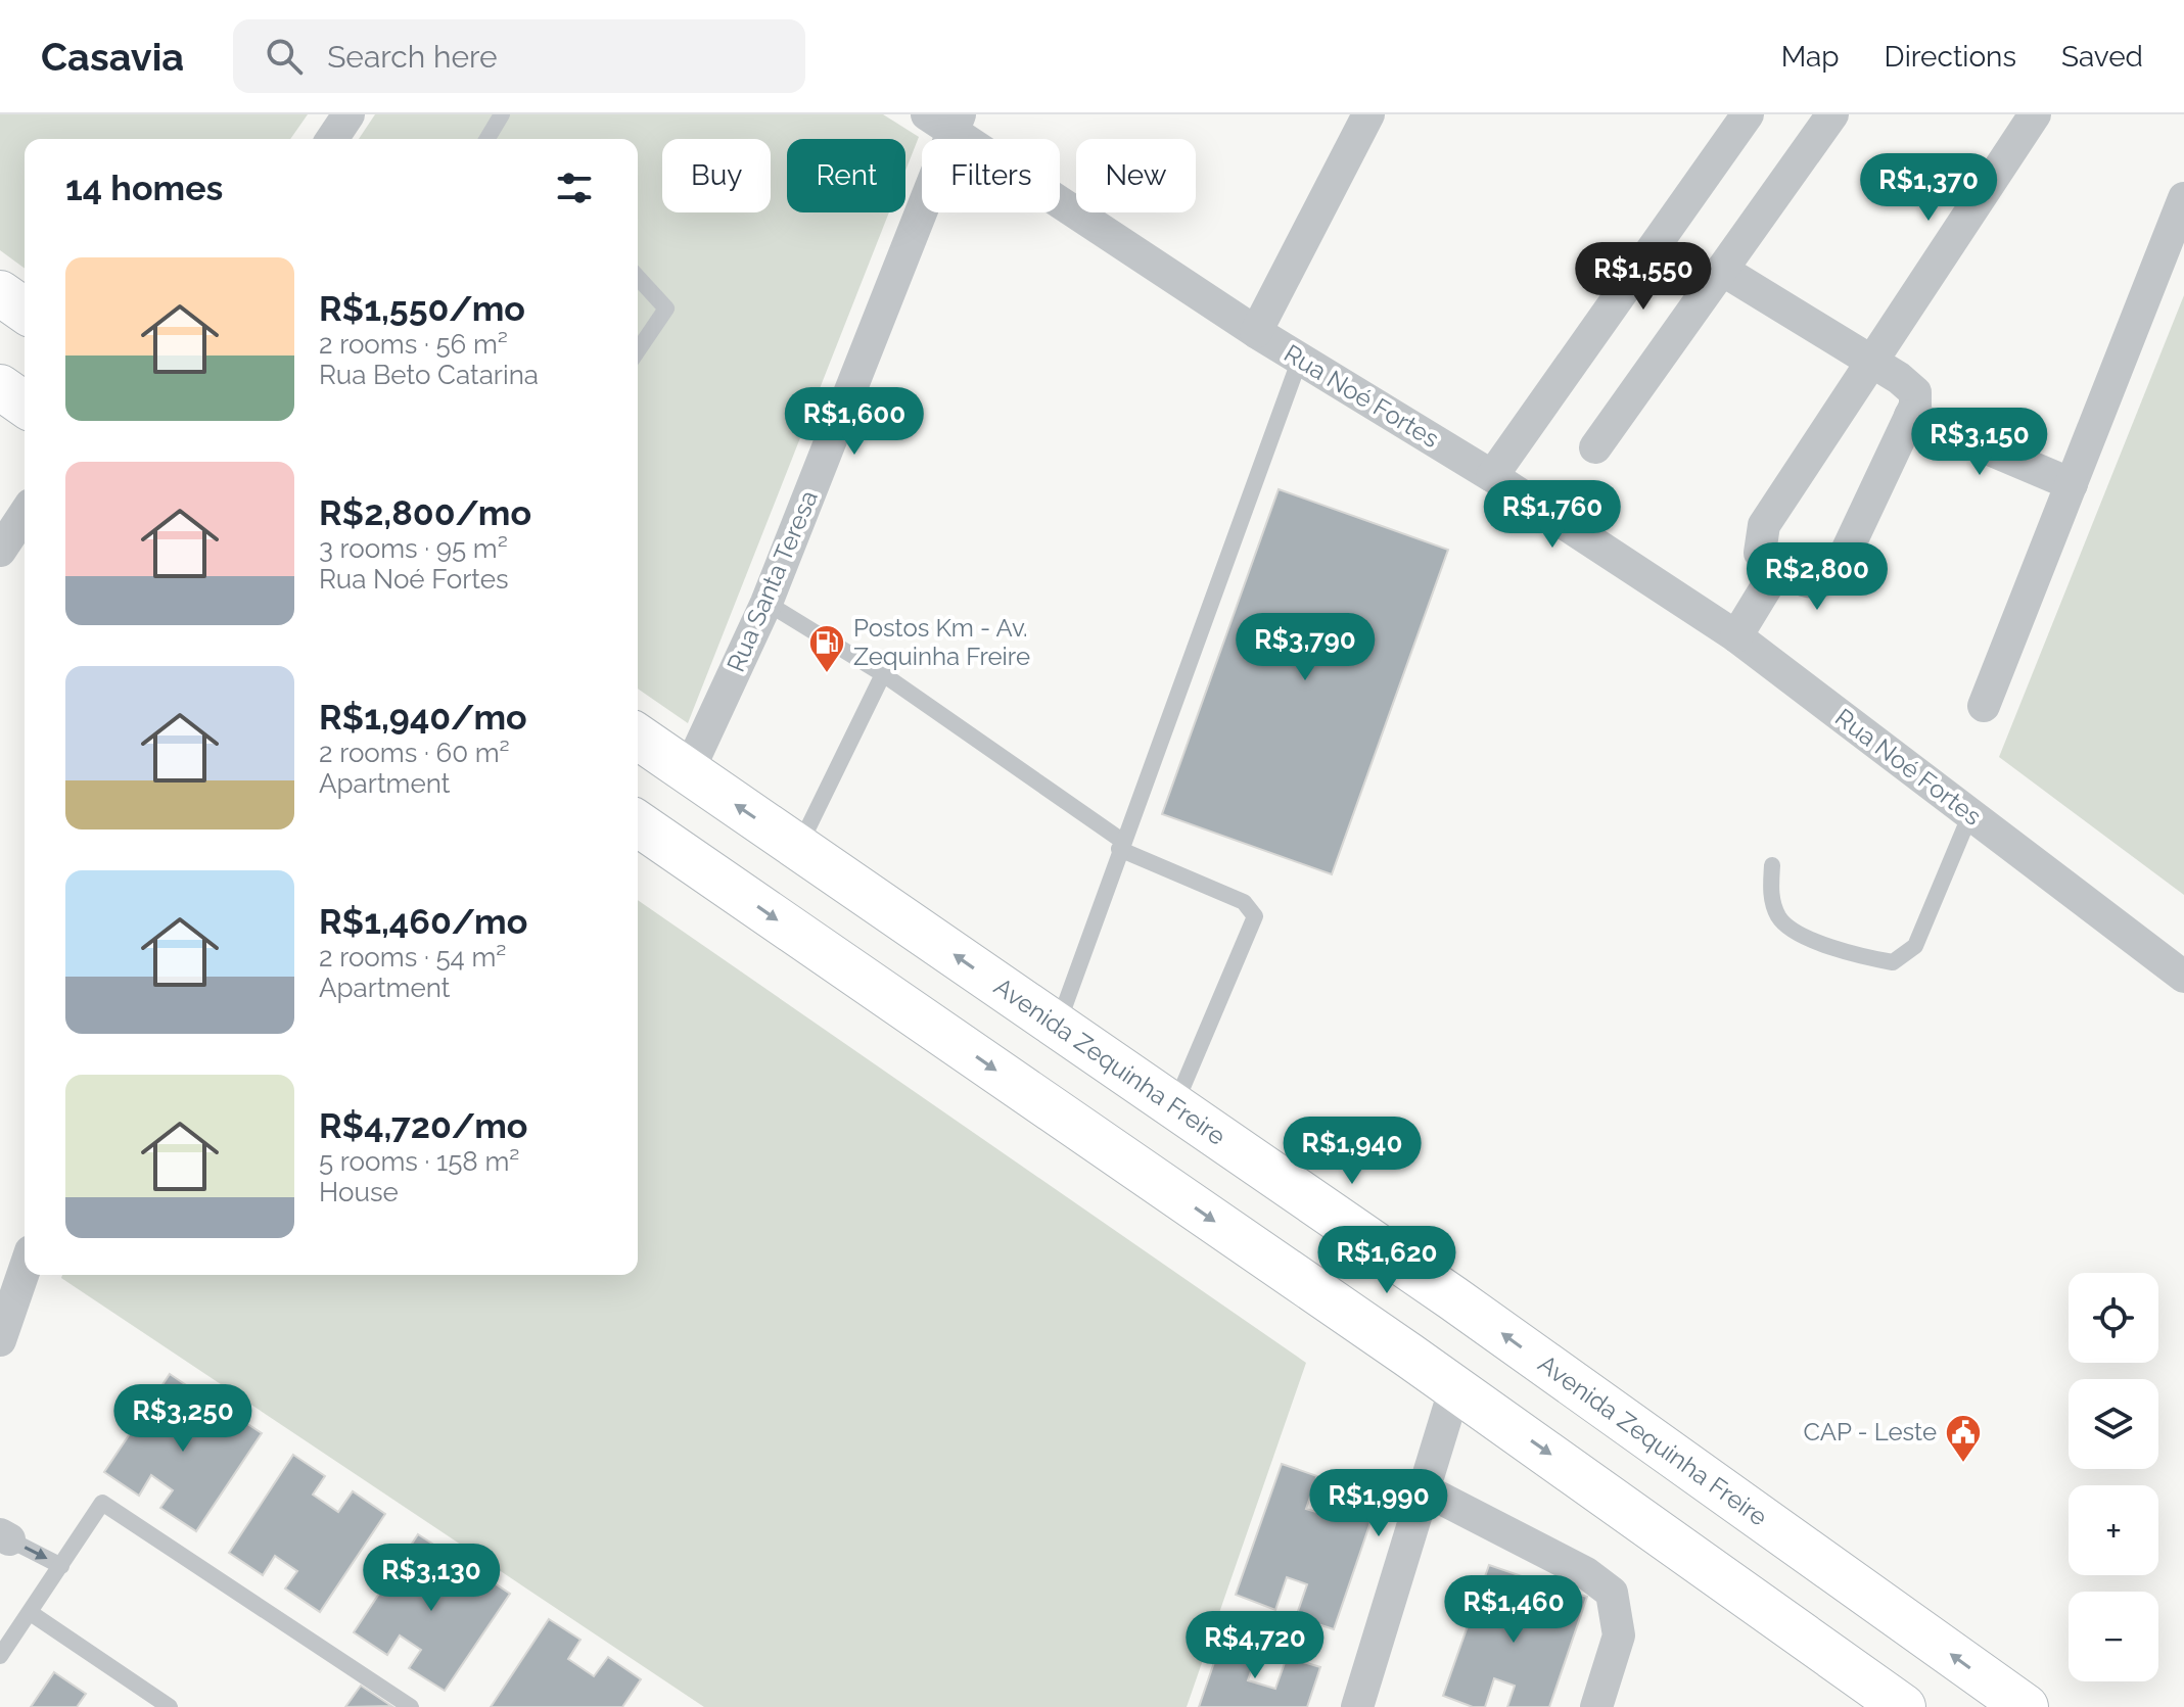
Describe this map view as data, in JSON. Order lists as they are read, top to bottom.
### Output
{
  "streets": {
    "main road": ["Avenida Zequinha Freire"],
    "street": ["Rua Noé Fortes", "Rua Santa Teresa"]
  },
  "crossings": [
    ["Rua Noé Fortes", "Rua Santa Teresa"],
    ["Rua Santa Teresa", "Avenida Zequinha Freire"]
  ],
  "places": {
    "fuel station": ["Postos Km - Av. Zequinha Freire"],
    "public building": ["CAP - Leste"]
  },
  "page": {
    "header": "Casavia",
    "search": "Search here",
    "nav": ["Map", "Directions", "Saved"],
    "chip": [
      "Buy",
      "Rent",
      "Filters",
      "New"
    ],
    "heading": "14 homes",
    "price": [
      "R$1,370",
      "R$1,550",
      "R$1,600",
      "R$3,150",
      "R$1,760",
      "R$2,800",
      "R$3,790",
      "R$1,940",
      "R$1,620",
      "R$3,250",
      "R$1,990",
      "R$3,130",
      "R$1,460",
      "R$4,720"
    ],
    "list": [
      {
        "name": "R$1,550/mo",
        "note": "2 rooms · 56 m² · Rua Beto Catarina"
      },
      {
        "name": "R$2,800/mo",
        "note": "3 rooms · 95 m² · Rua Noé Fortes"
      },
      {
        "name": "R$1,940/mo",
        "note": "2 rooms · 60 m² · Apartment"
      },
      {
        "name": "R$1,460/mo",
        "note": "2 rooms · 54 m² · Apartment"
      },
      {
        "name": "R$4,720/mo",
        "note": "5 rooms · 158 m² · House"
      }
    ],
    "map_buttons": ["+", "−"]
  }
}
